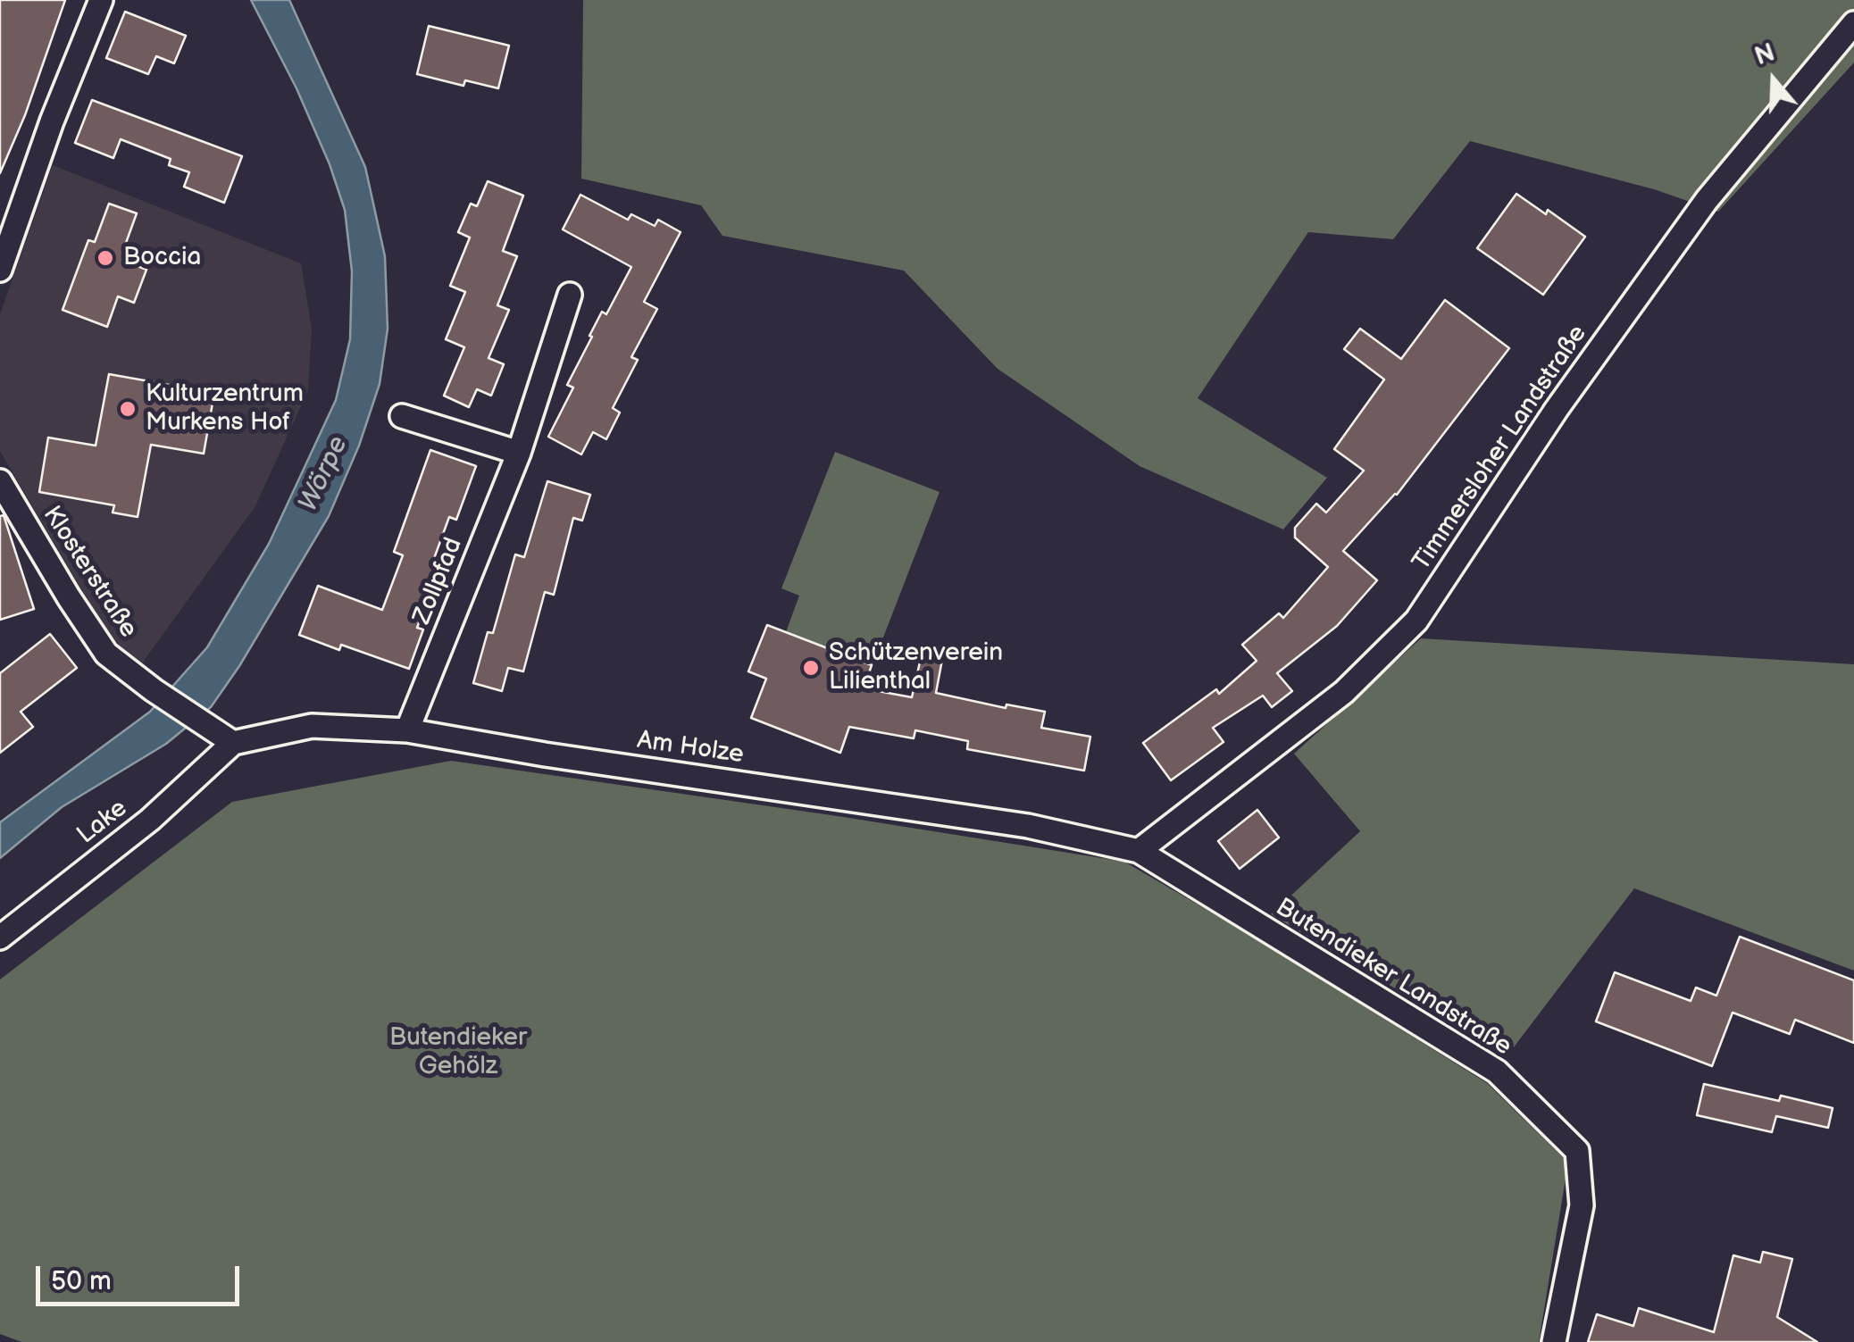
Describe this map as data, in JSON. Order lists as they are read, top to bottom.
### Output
{
  "streets": {
    "street": [
      "Timmersloher Landstraße",
      "Klosterstraße",
      "Zollpfad",
      "Am Holze",
      "Lake",
      "Butendieker Landstraße"
    ]
  },
  "crossings": [
    ["Timmersloher Landstraße", "Am Holze"],
    ["Timmersloher Landstraße", "Butendieker Landstraße"],
    ["Klosterstraße", "Am Holze"],
    ["Klosterstraße", "Lake"],
    ["Zollpfad", "Am Holze"],
    ["Am Holze", "Lake"],
    ["Am Holze", "Butendieker Landstraße"]
  ],
  "water": ["Wörpe"],
  "parks": ["Butendieker Gehölz"],
  "places": ["Boccia", "Kulturzentrum Murkens Hof", "Schützenverein Lilienthal"],
  "scale_bar": "50 m",
  "north": "top"
}
